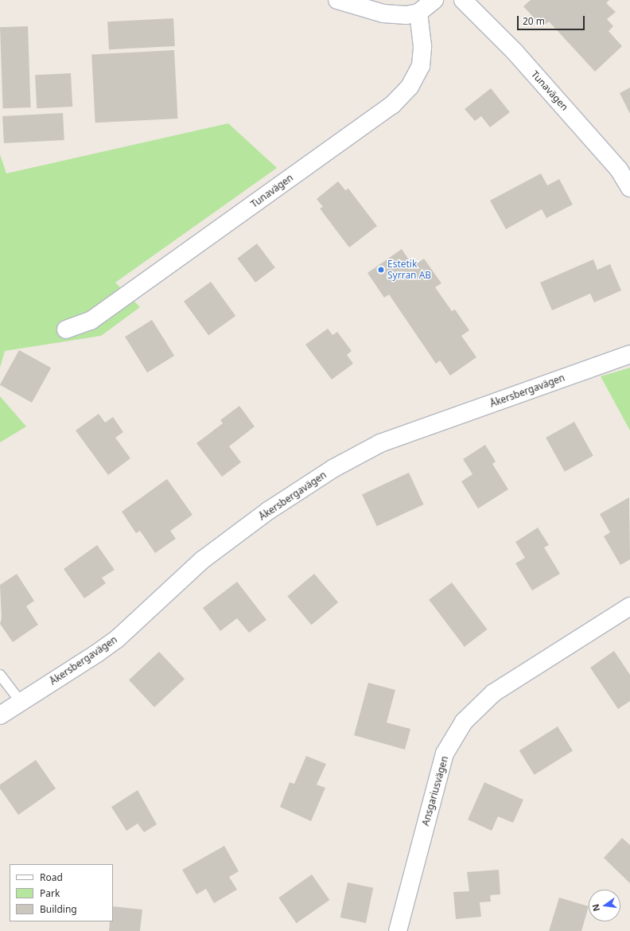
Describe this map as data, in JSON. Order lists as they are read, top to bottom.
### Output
{
  "streets": {
    "street": ["Tunavägen", "Åkersbergavägen", "Ansgariusvägen"]
  },
  "places": ["Estetik Syrran AB"],
  "legend": ["Road", "Park", "Building"],
  "scale_bar": "20 m",
  "north": "left"
}
